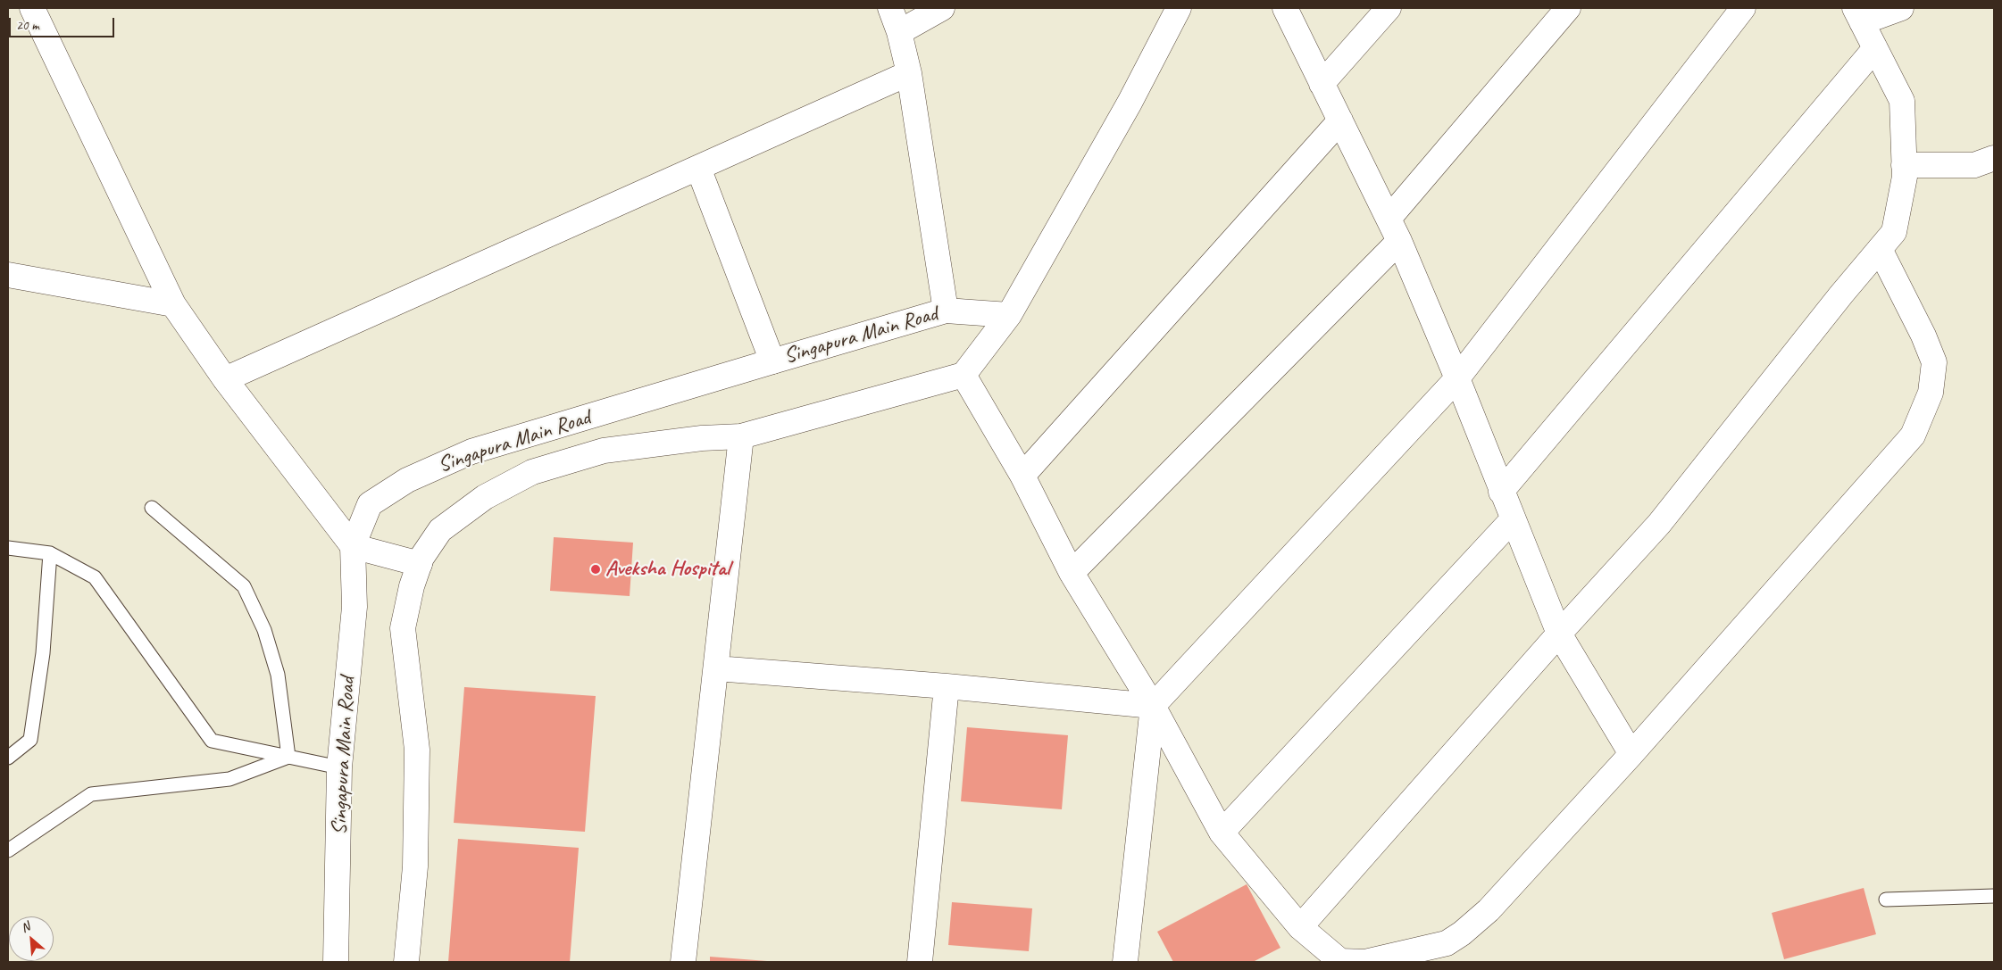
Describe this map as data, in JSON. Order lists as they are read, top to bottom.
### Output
{
  "streets": {
    "street": ["Singapura Main Road"]
  },
  "places": ["Aveksha Hospital"],
  "scale_bar": "20 m",
  "north": "top left"
}
